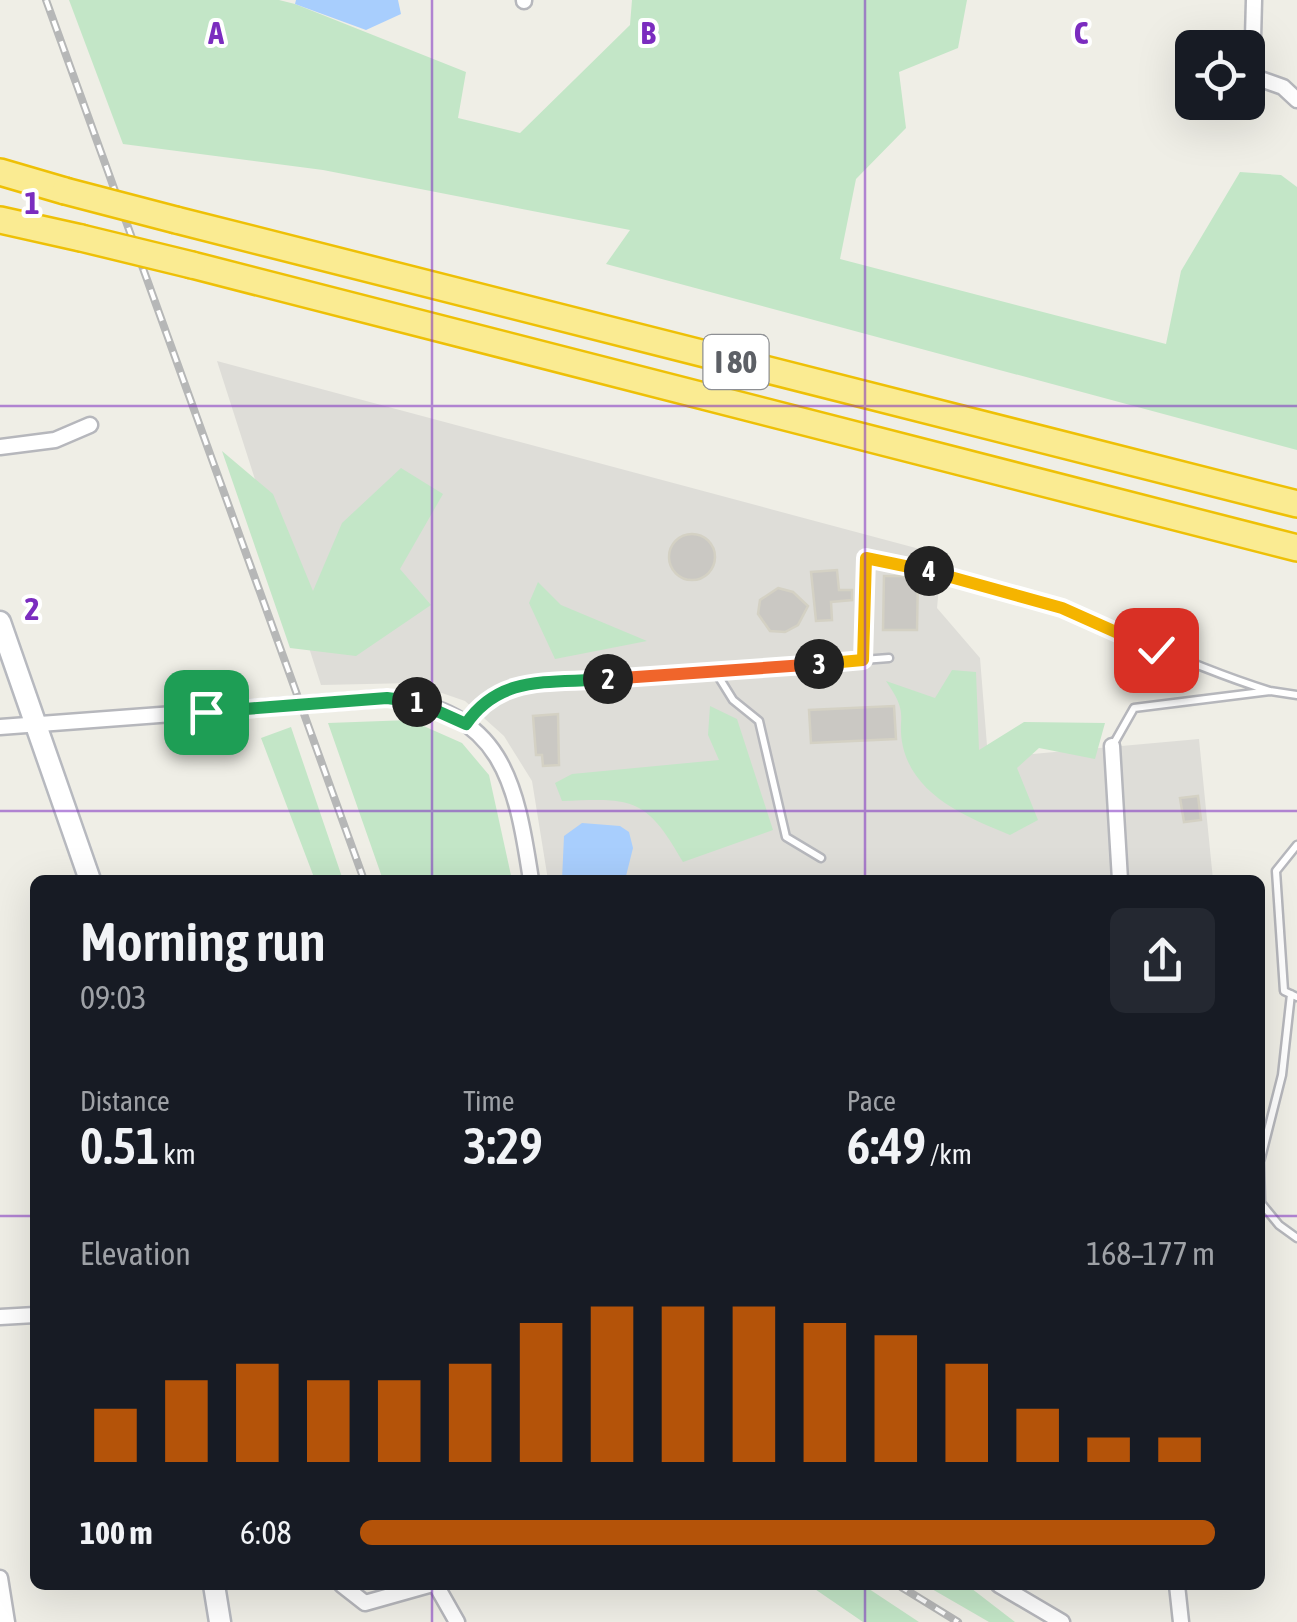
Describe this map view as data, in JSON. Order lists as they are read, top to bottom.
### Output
{
  "streets": {
    "highway": ["I 80"]
  },
  "page": {
    "pins": [
      "4",
      "3",
      "2",
      "1"
    ],
    "heading": ["Morning run", "09:03"],
    "stats": [
      ["Distance", "0.51 km"],
      ["Time", "3:29"],
      ["Pace", "6:49 /km"]
    ],
    "chart": ["Elevation", "168–177 m"],
    "list": [
      {
        "name": "100 m",
        "note": "6:08"
      }
    ]
  },
  "grid": {
    "columns": ["A", "B", "C"],
    "rows": ["1", "2"]
  }
}
